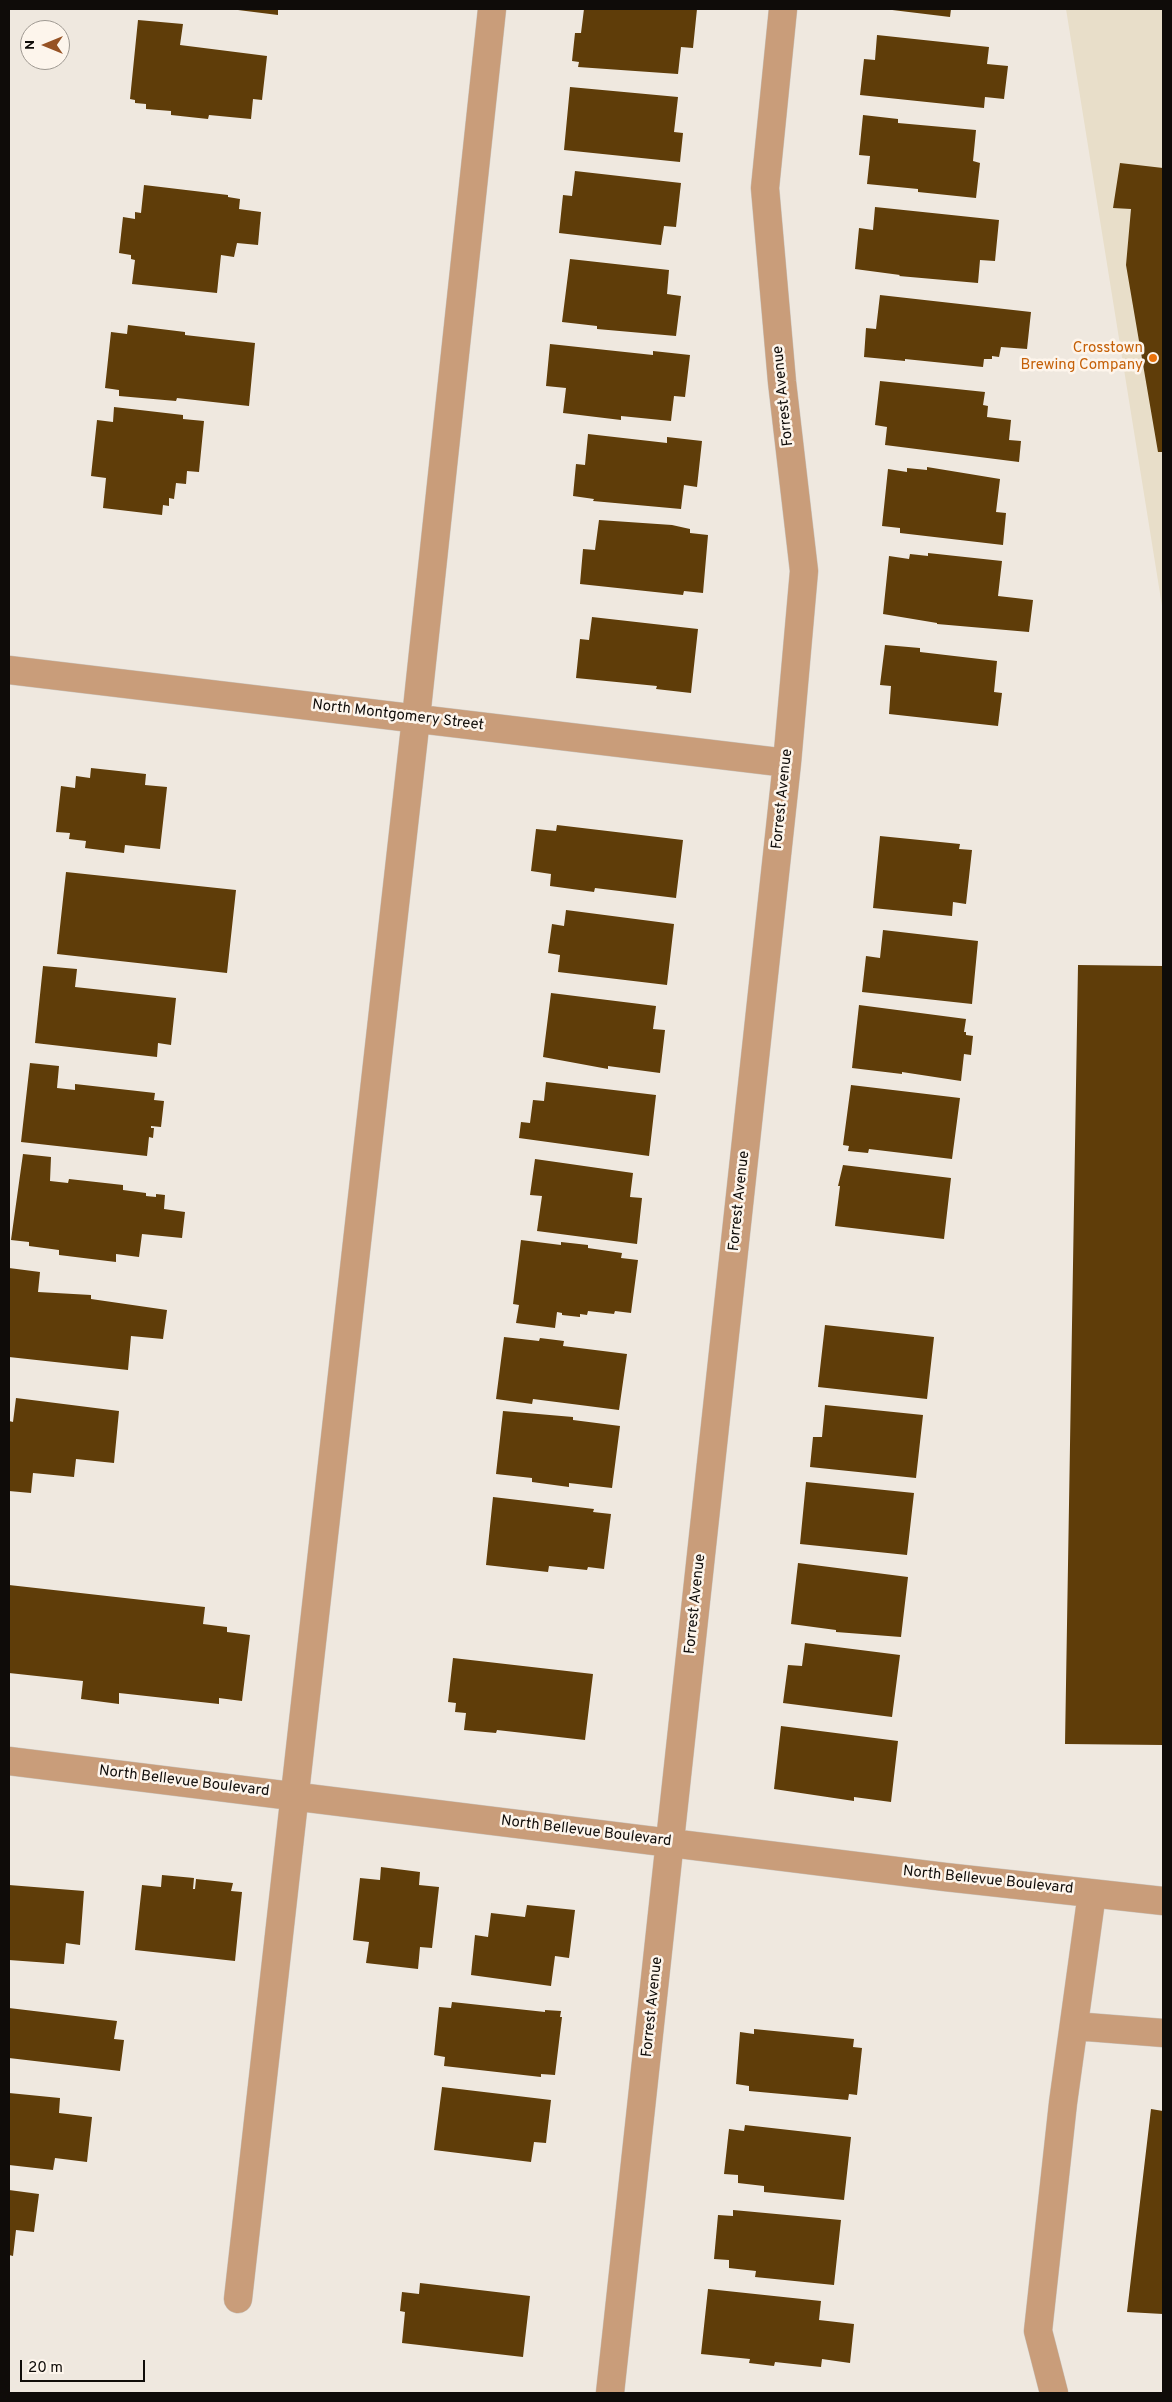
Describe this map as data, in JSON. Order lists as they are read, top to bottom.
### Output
{
  "streets": {
    "street": ["Forrest Avenue", "North Montgomery Street", "North Bellevue Boulevard"]
  },
  "crossings": [
    ["Forrest Avenue", "North Montgomery Street"],
    ["Forrest Avenue", "North Bellevue Boulevard"]
  ],
  "places": ["Crosstown Brewing Company"],
  "scale_bar": "20 m",
  "north": "left"
}
